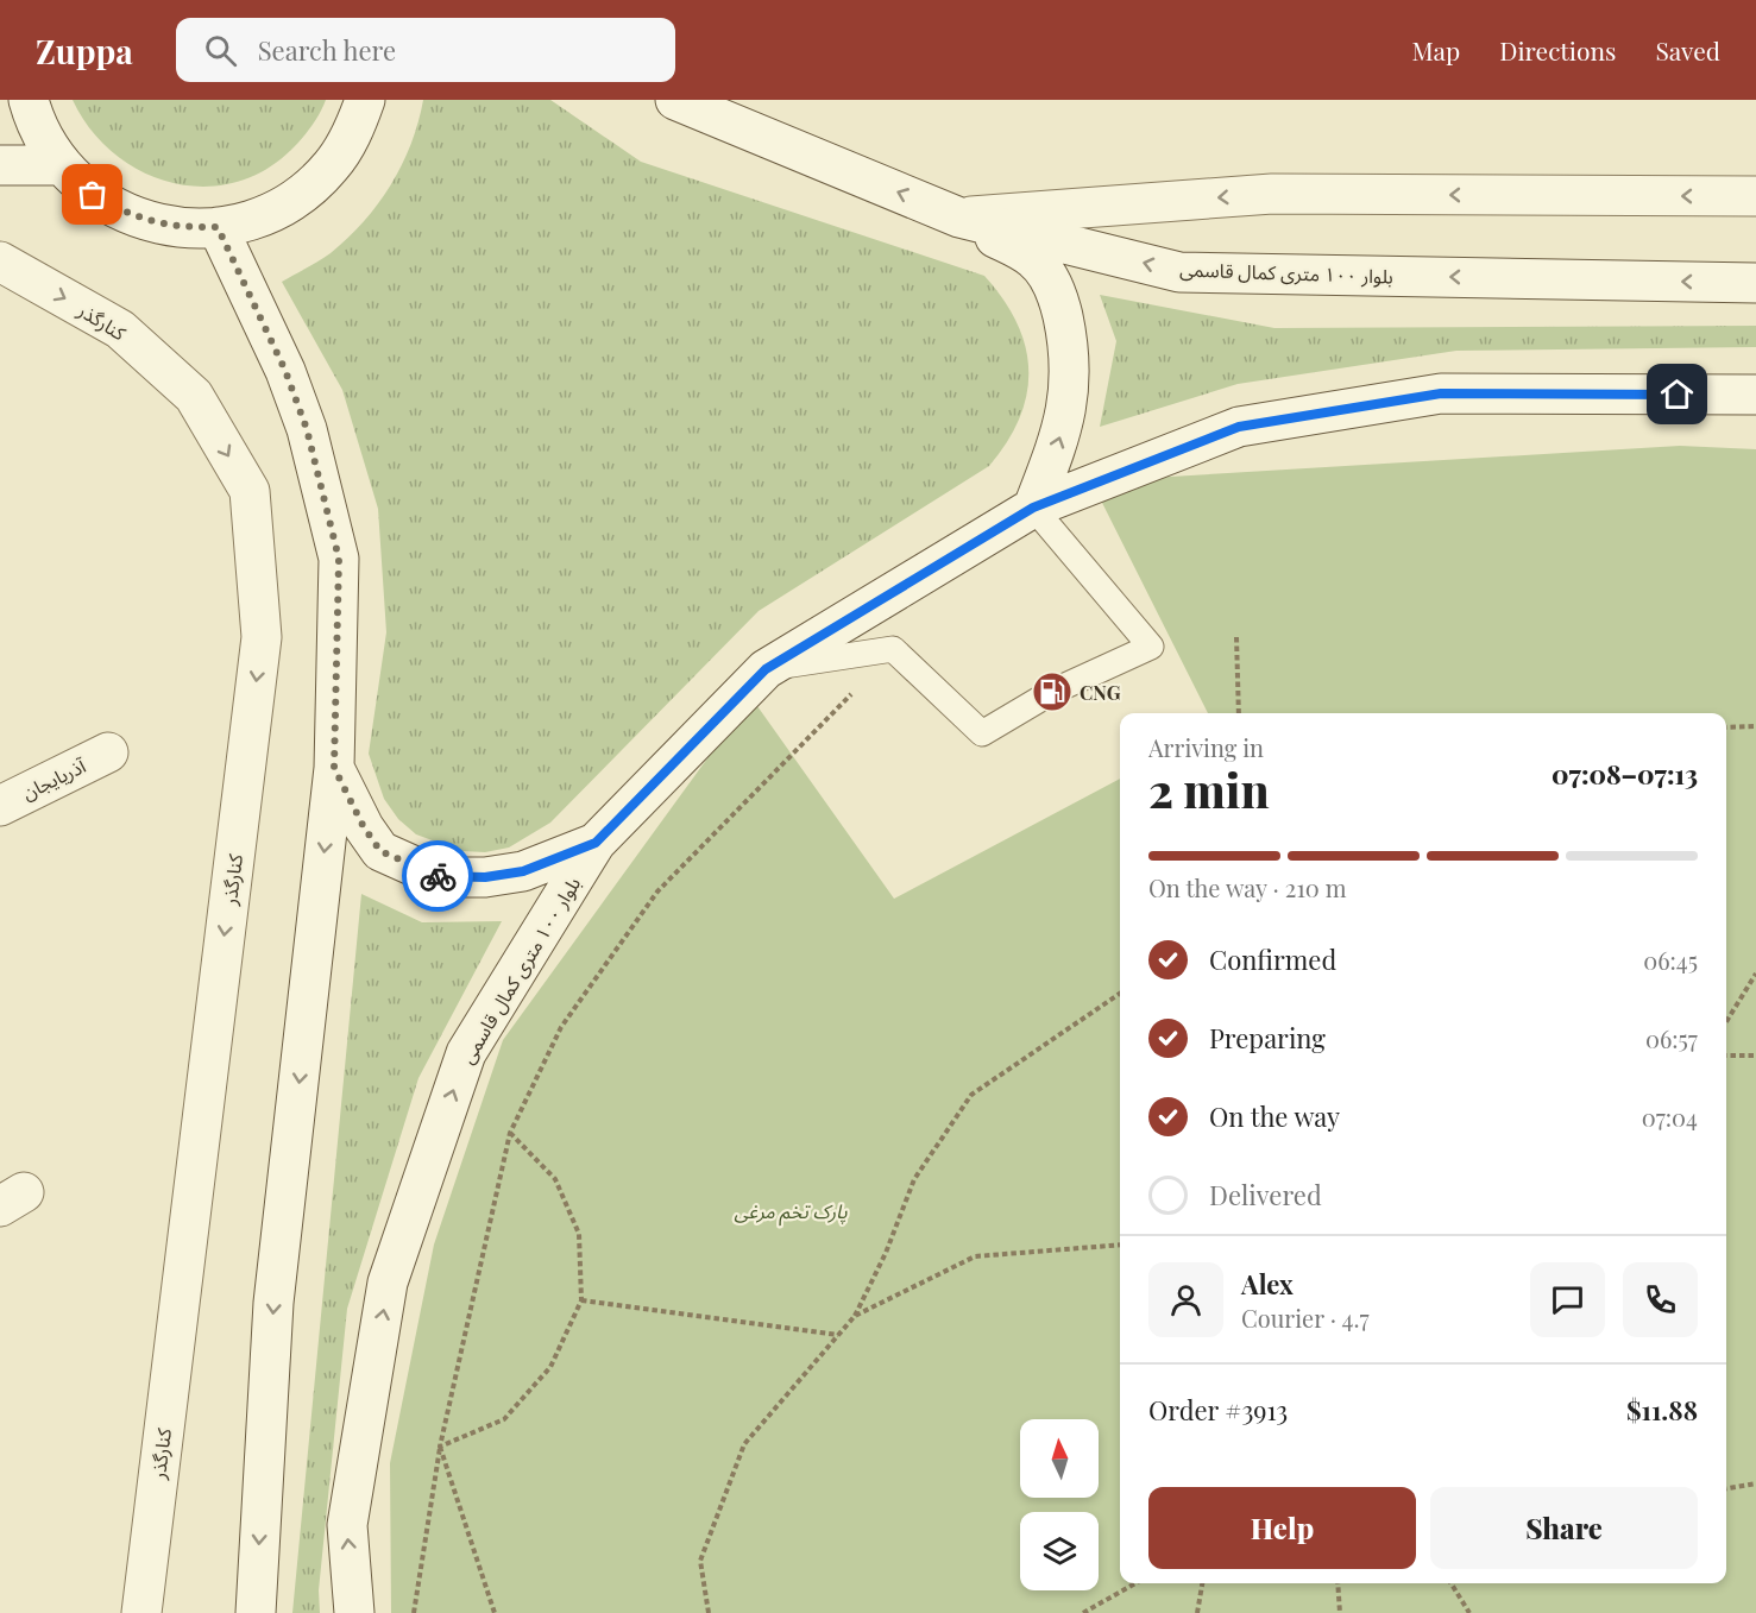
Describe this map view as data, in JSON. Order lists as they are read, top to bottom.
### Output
{
  "streets": {
    "main road": ["بلوار ۱۰۰ متری کمال قاسمی", "کنارگذر", "آذریایجان"]
  },
  "parks": ["پارک تخم مرغی"],
  "places": {
    "fuel station": ["CNG"]
  },
  "north": "top",
  "page": {
    "header": "Zuppa",
    "search": "Search here",
    "nav": ["Map", "Directions", "Saved"],
    "heading": ["2 min", "Arriving in", "07:08–07:13"],
    "panel": [
      "Alex",
      "Courier · 4.7",
      "Order #3913",
      "$11.88"
    ],
    "bar": "On the way · 210 m",
    "list": [
      ["Confirmed", "06:45"],
      ["Preparing", "06:57"],
      ["On the way", "07:04"],
      "Delivered"
    ],
    "buttons": ["Help", "Share"]
  }
}
